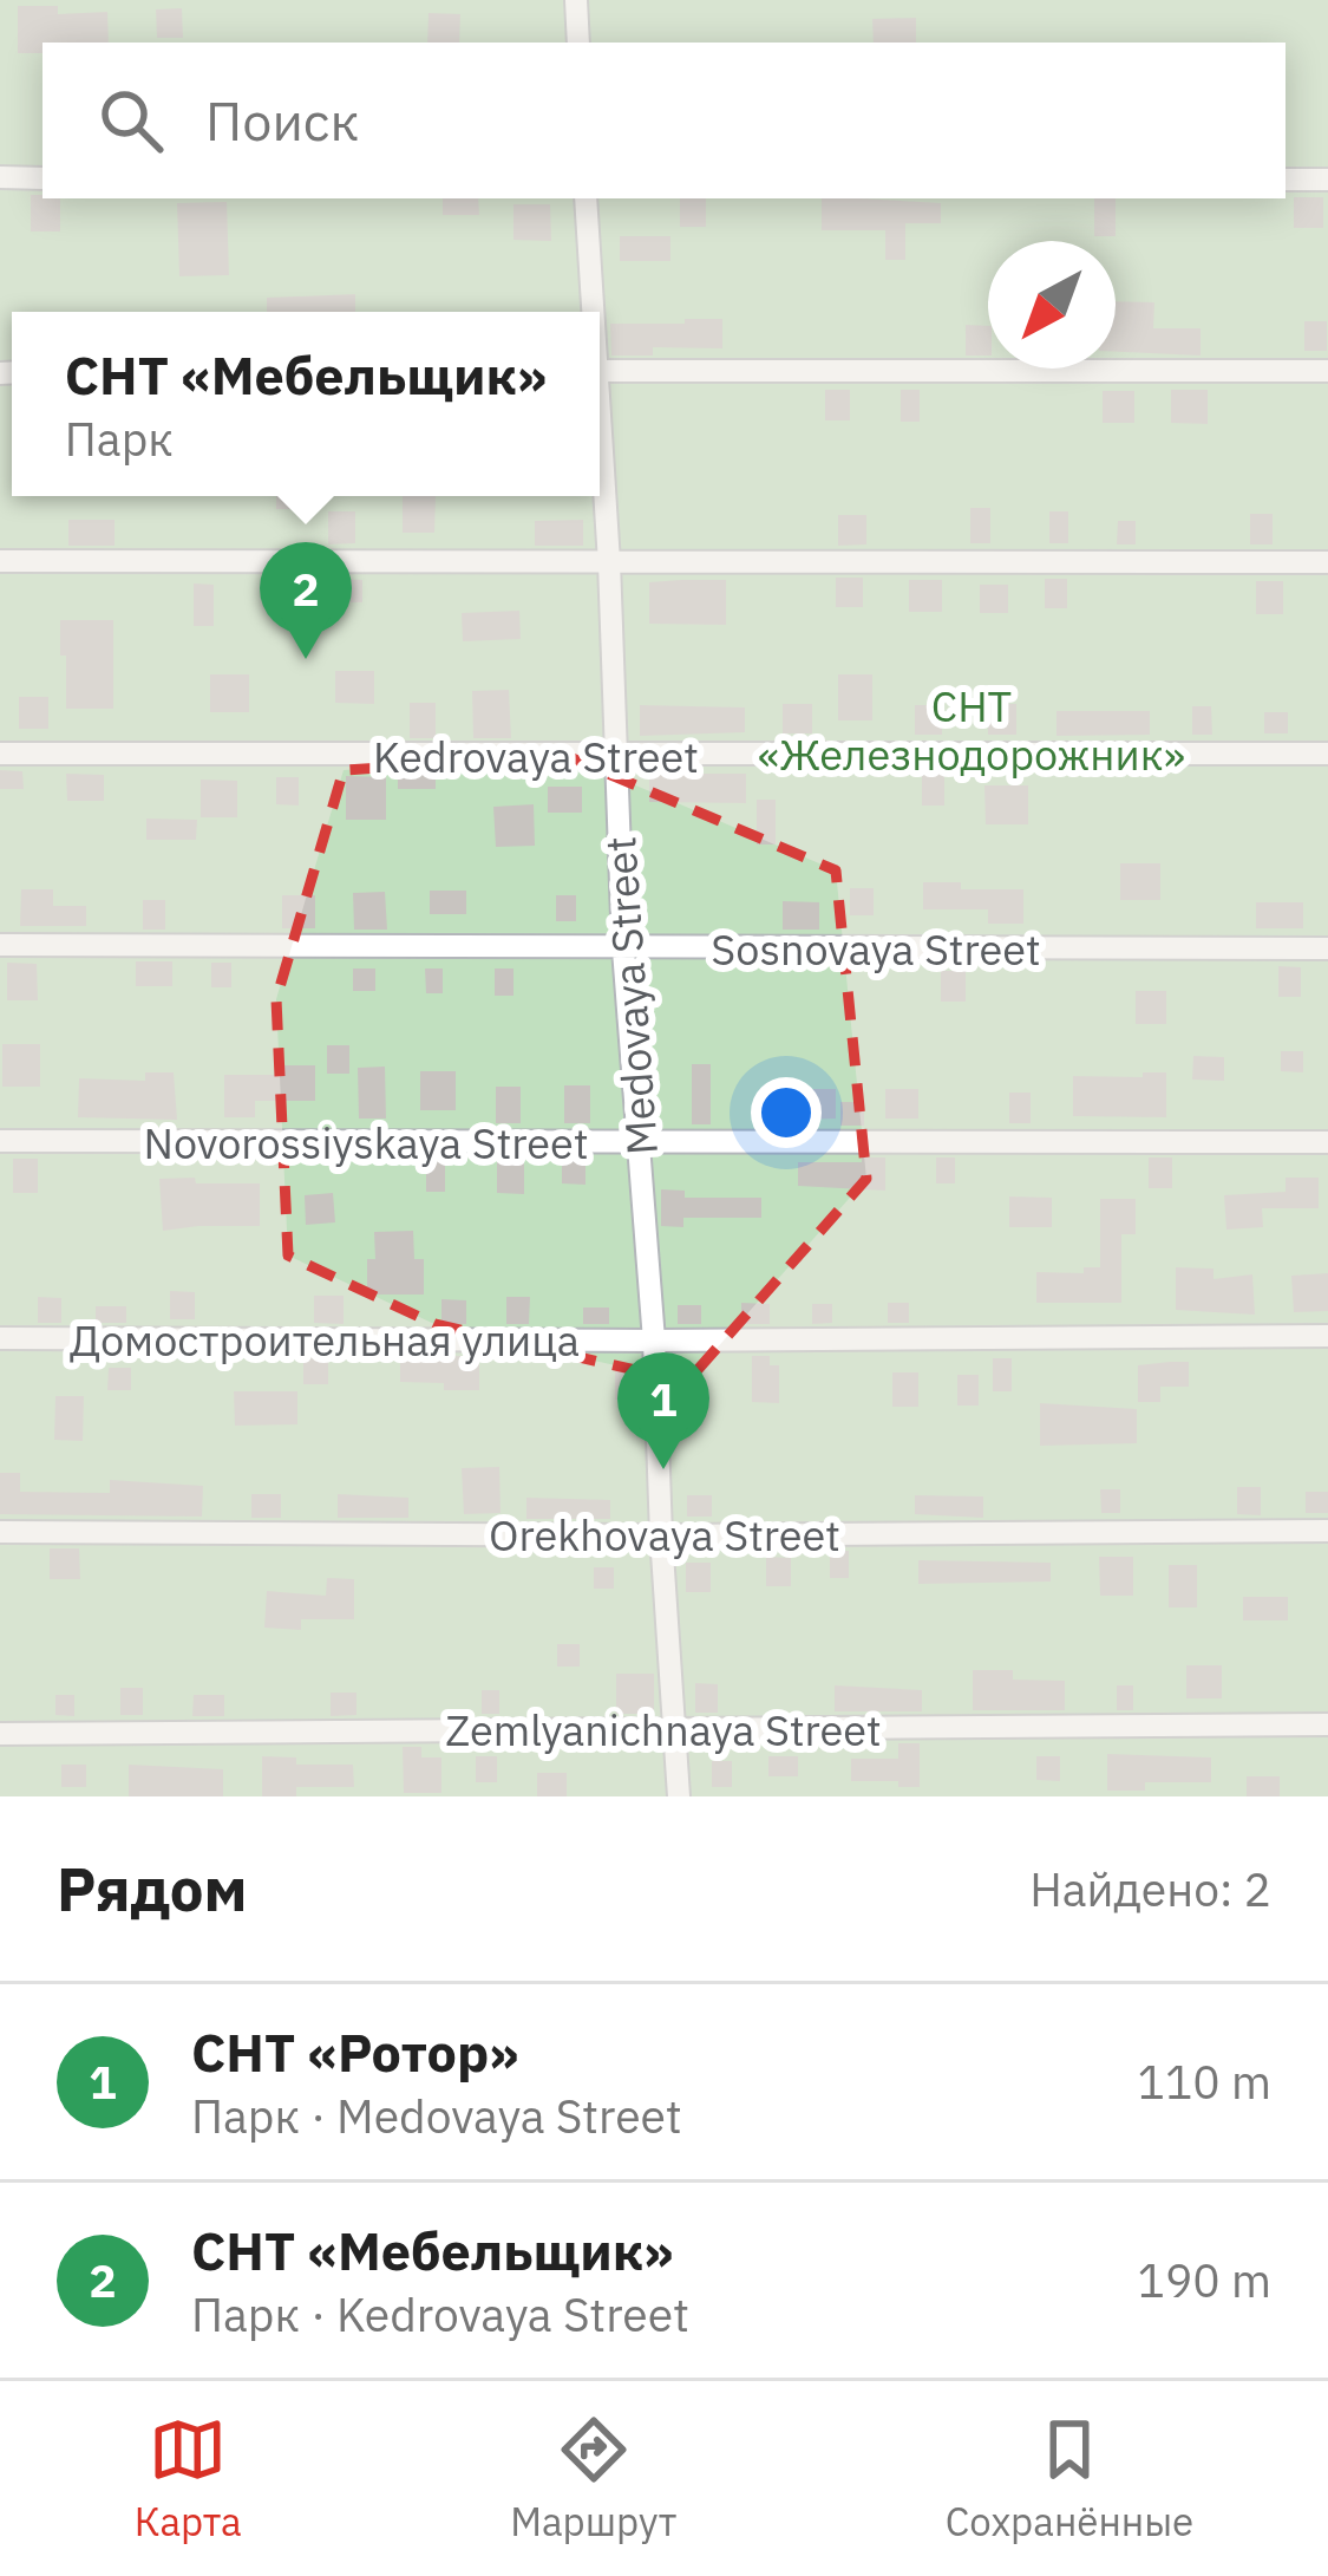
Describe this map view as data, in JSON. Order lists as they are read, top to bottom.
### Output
{
  "streets": {
    "street": [
      "Kedrovaya Street",
      "Sosnovaya Street",
      "Medovaya Street",
      "Novorossiyskaya Street",
      "Домостроительная улица",
      "Orekhovaya Street",
      "Zemlyanichnaya Street"
    ]
  },
  "crossings": [
    ["Kedrovaya Street", "Medovaya Street"],
    ["Sosnovaya Street", "Medovaya Street"],
    ["Medovaya Street", "Novorossiyskaya Street"],
    ["Medovaya Street", "Домостроительная улица"],
    ["Medovaya Street", "Orekhovaya Street"],
    ["Medovaya Street", "Zemlyanichnaya Street"]
  ],
  "parks": ["СНТ «Железнодорожник»"],
  "north": "bottom left",
  "page": {
    "search": "Поиск",
    "popup": ["СНТ «Мебельщик»", "Парк"],
    "pins": ["2", "1"],
    "heading": ["Рядом", "Найдено: 2"],
    "list": [
      {
        "mark": "1",
        "name": "СНТ «Ротор»",
        "note": "Парк · Medovaya Street",
        "value": "110 m"
      },
      {
        "mark": "2",
        "name": "СНТ «Мебельщик»",
        "note": "Парк · Kedrovaya Street",
        "value": "190 m"
      }
    ],
    "nav": ["Карта", "Маршрут", "Сохранённые"]
  }
}
